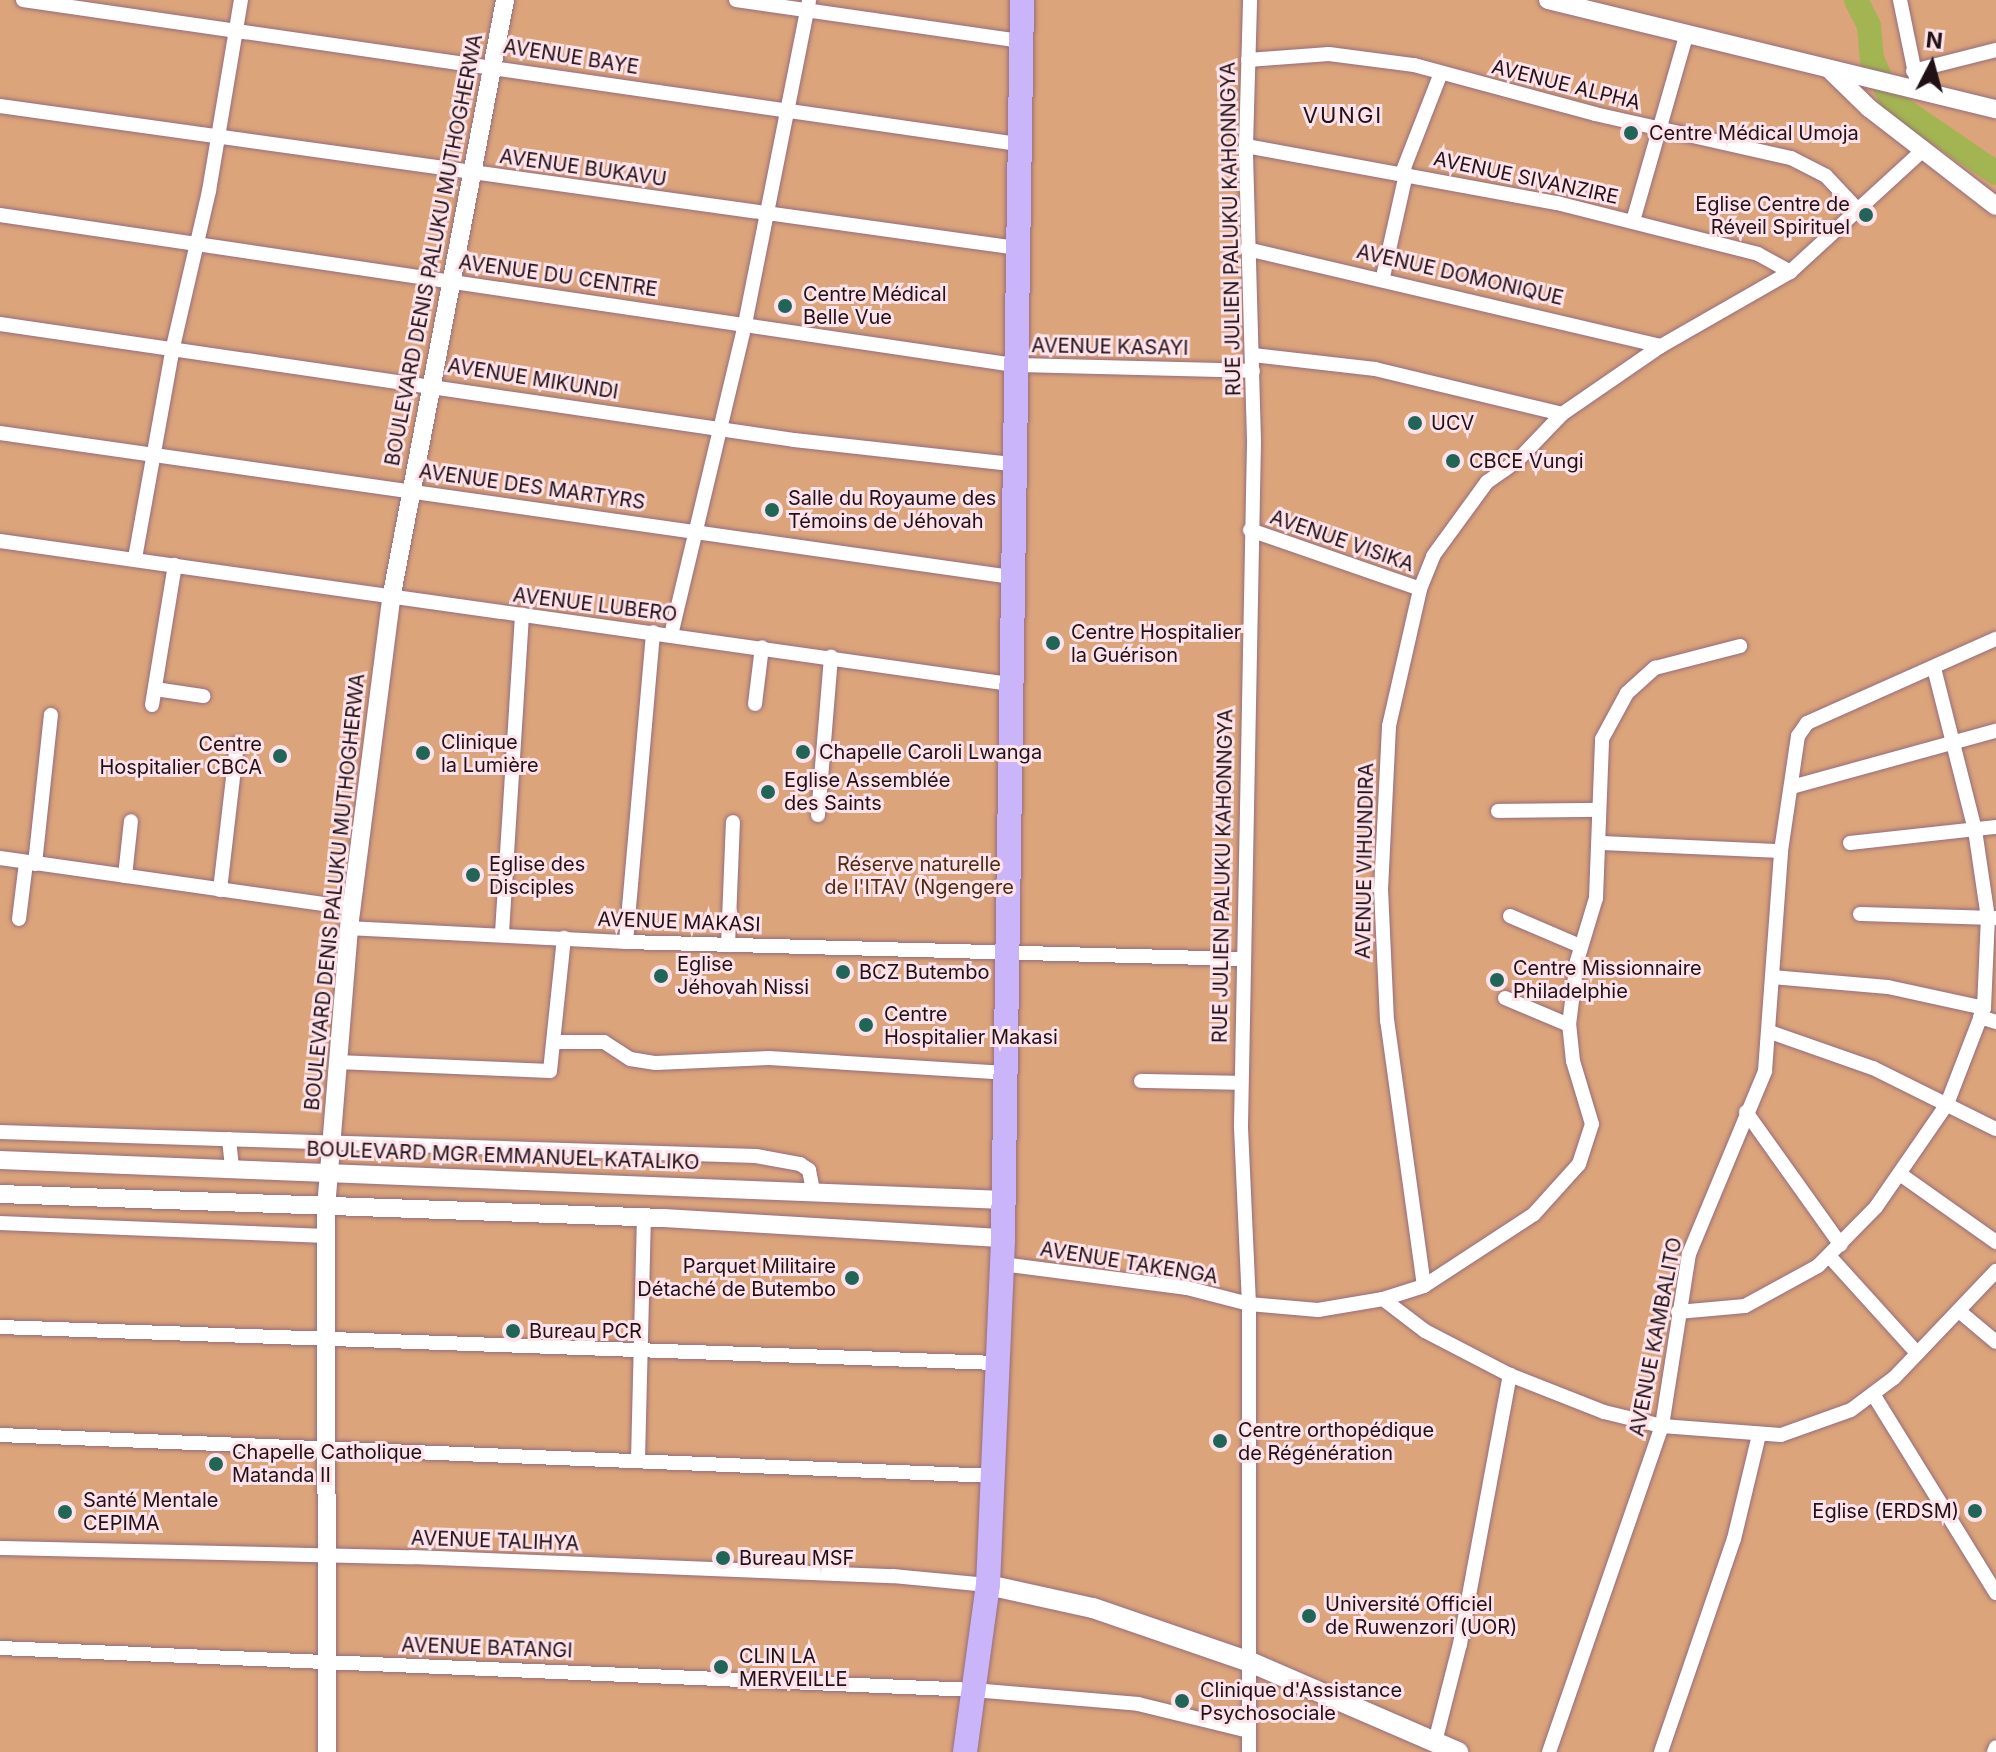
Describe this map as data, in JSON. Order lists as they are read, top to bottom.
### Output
{
  "streets": {
    "street": [
      "AVENUE BAYE",
      "AVENUE ALPHA",
      "AVENUE BUKAVU",
      "AVENUE SIVANZIRE",
      "RUE JULIEN PALUKU KAHONNGYA",
      "BOULEVARD DENIS PALUKU MUTHOGHERWA",
      "AVENUE DOMONIQUE",
      "AVENUE DU CENTRE",
      "AVENUE KASAYI",
      "AVENUE MIKUNDI",
      "AVENUE DES MARTYRS",
      "AVENUE VISIKA",
      "AVENUE LUBERO",
      "AVENUE VIHUNDIRA",
      "AVENUE MAKASI",
      "BOULEVARD MGR EMMANUEL KATALIKO",
      "AVENUE TAKENGA",
      "AVENUE KAMBALITO",
      "AVENUE TALIHYA",
      "AVENUE BATANGI"
    ]
  },
  "crossings": [
    ["AVENUE BAYE", "BOULEVARD DENIS PALUKU MUTHOGHERWA"],
    ["AVENUE ALPHA", "RUE JULIEN PALUKU KAHONNGYA"],
    ["AVENUE ALPHA", "AVENUE VIHUNDIRA"],
    ["AVENUE BUKAVU", "BOULEVARD DENIS PALUKU MUTHOGHERWA"],
    ["AVENUE SIVANZIRE", "RUE JULIEN PALUKU KAHONNGYA"],
    ["AVENUE SIVANZIRE", "AVENUE VIHUNDIRA"],
    ["RUE JULIEN PALUKU KAHONNGYA", "AVENUE DOMONIQUE"],
    ["RUE JULIEN PALUKU KAHONNGYA", "AVENUE KASAYI"],
    ["RUE JULIEN PALUKU KAHONNGYA", "AVENUE VISIKA"],
    ["RUE JULIEN PALUKU KAHONNGYA", "AVENUE MAKASI"],
    ["RUE JULIEN PALUKU KAHONNGYA", "AVENUE TAKENGA"],
    ["RUE JULIEN PALUKU KAHONNGYA", "AVENUE BATANGI"],
    ["BOULEVARD DENIS PALUKU MUTHOGHERWA", "AVENUE DU CENTRE"],
    ["BOULEVARD DENIS PALUKU MUTHOGHERWA", "AVENUE MIKUNDI"],
    ["BOULEVARD DENIS PALUKU MUTHOGHERWA", "AVENUE DES MARTYRS"],
    ["BOULEVARD DENIS PALUKU MUTHOGHERWA", "AVENUE LUBERO"],
    ["BOULEVARD DENIS PALUKU MUTHOGHERWA", "AVENUE MAKASI"],
    ["BOULEVARD DENIS PALUKU MUTHOGHERWA", "BOULEVARD MGR EMMANUEL KATALIKO"],
    ["BOULEVARD DENIS PALUKU MUTHOGHERWA", "AVENUE TALIHYA"],
    ["BOULEVARD DENIS PALUKU MUTHOGHERWA", "AVENUE BATANGI"],
    ["AVENUE DOMONIQUE", "AVENUE VIHUNDIRA"],
    ["AVENUE DU CENTRE", "AVENUE KASAYI"],
    ["AVENUE VISIKA", "AVENUE VIHUNDIRA"],
    ["AVENUE VIHUNDIRA", "AVENUE TAKENGA"]
  ],
  "districts": ["VUNGI"],
  "parks": ["Réserve naturelle de l'ITAV (Ngengere"],
  "places": [
    "Centre Médical Umoja",
    "Eglise Centre de Réveil Spirituel",
    "Centre Médical Belle Vue",
    "UCV",
    "CBCE Vungi",
    "Salle du Royaume des Témoins de Jéhovah",
    "Centre Hospitalier la Guérison",
    "Chapelle Caroli Lwanga",
    "Clinique la Lumière",
    "Centre Hospitalier CBCA",
    "Eglise Assemblée des Saints",
    "Eglise des Disciples",
    "BCZ Butembo",
    "Eglise Jéhovah Nissi",
    "Centre Missionnaire Philadelphie",
    "Centre Hospitalier Makasi",
    "Parquet Militaire Détaché de Butembo",
    "Bureau PCR",
    "Centre orthopédique de Régénération",
    "Chapelle Catholique Matanda II",
    "Eglise (ERDSM)",
    "Santé Mentale CEPIMA",
    "Bureau MSF",
    "Université Officiel de Ruwenzori (UOR)",
    "CLIN LA MERVEILLE",
    "Clinique d'Assistance Psychosociale"
  ],
  "north": "top"
}
